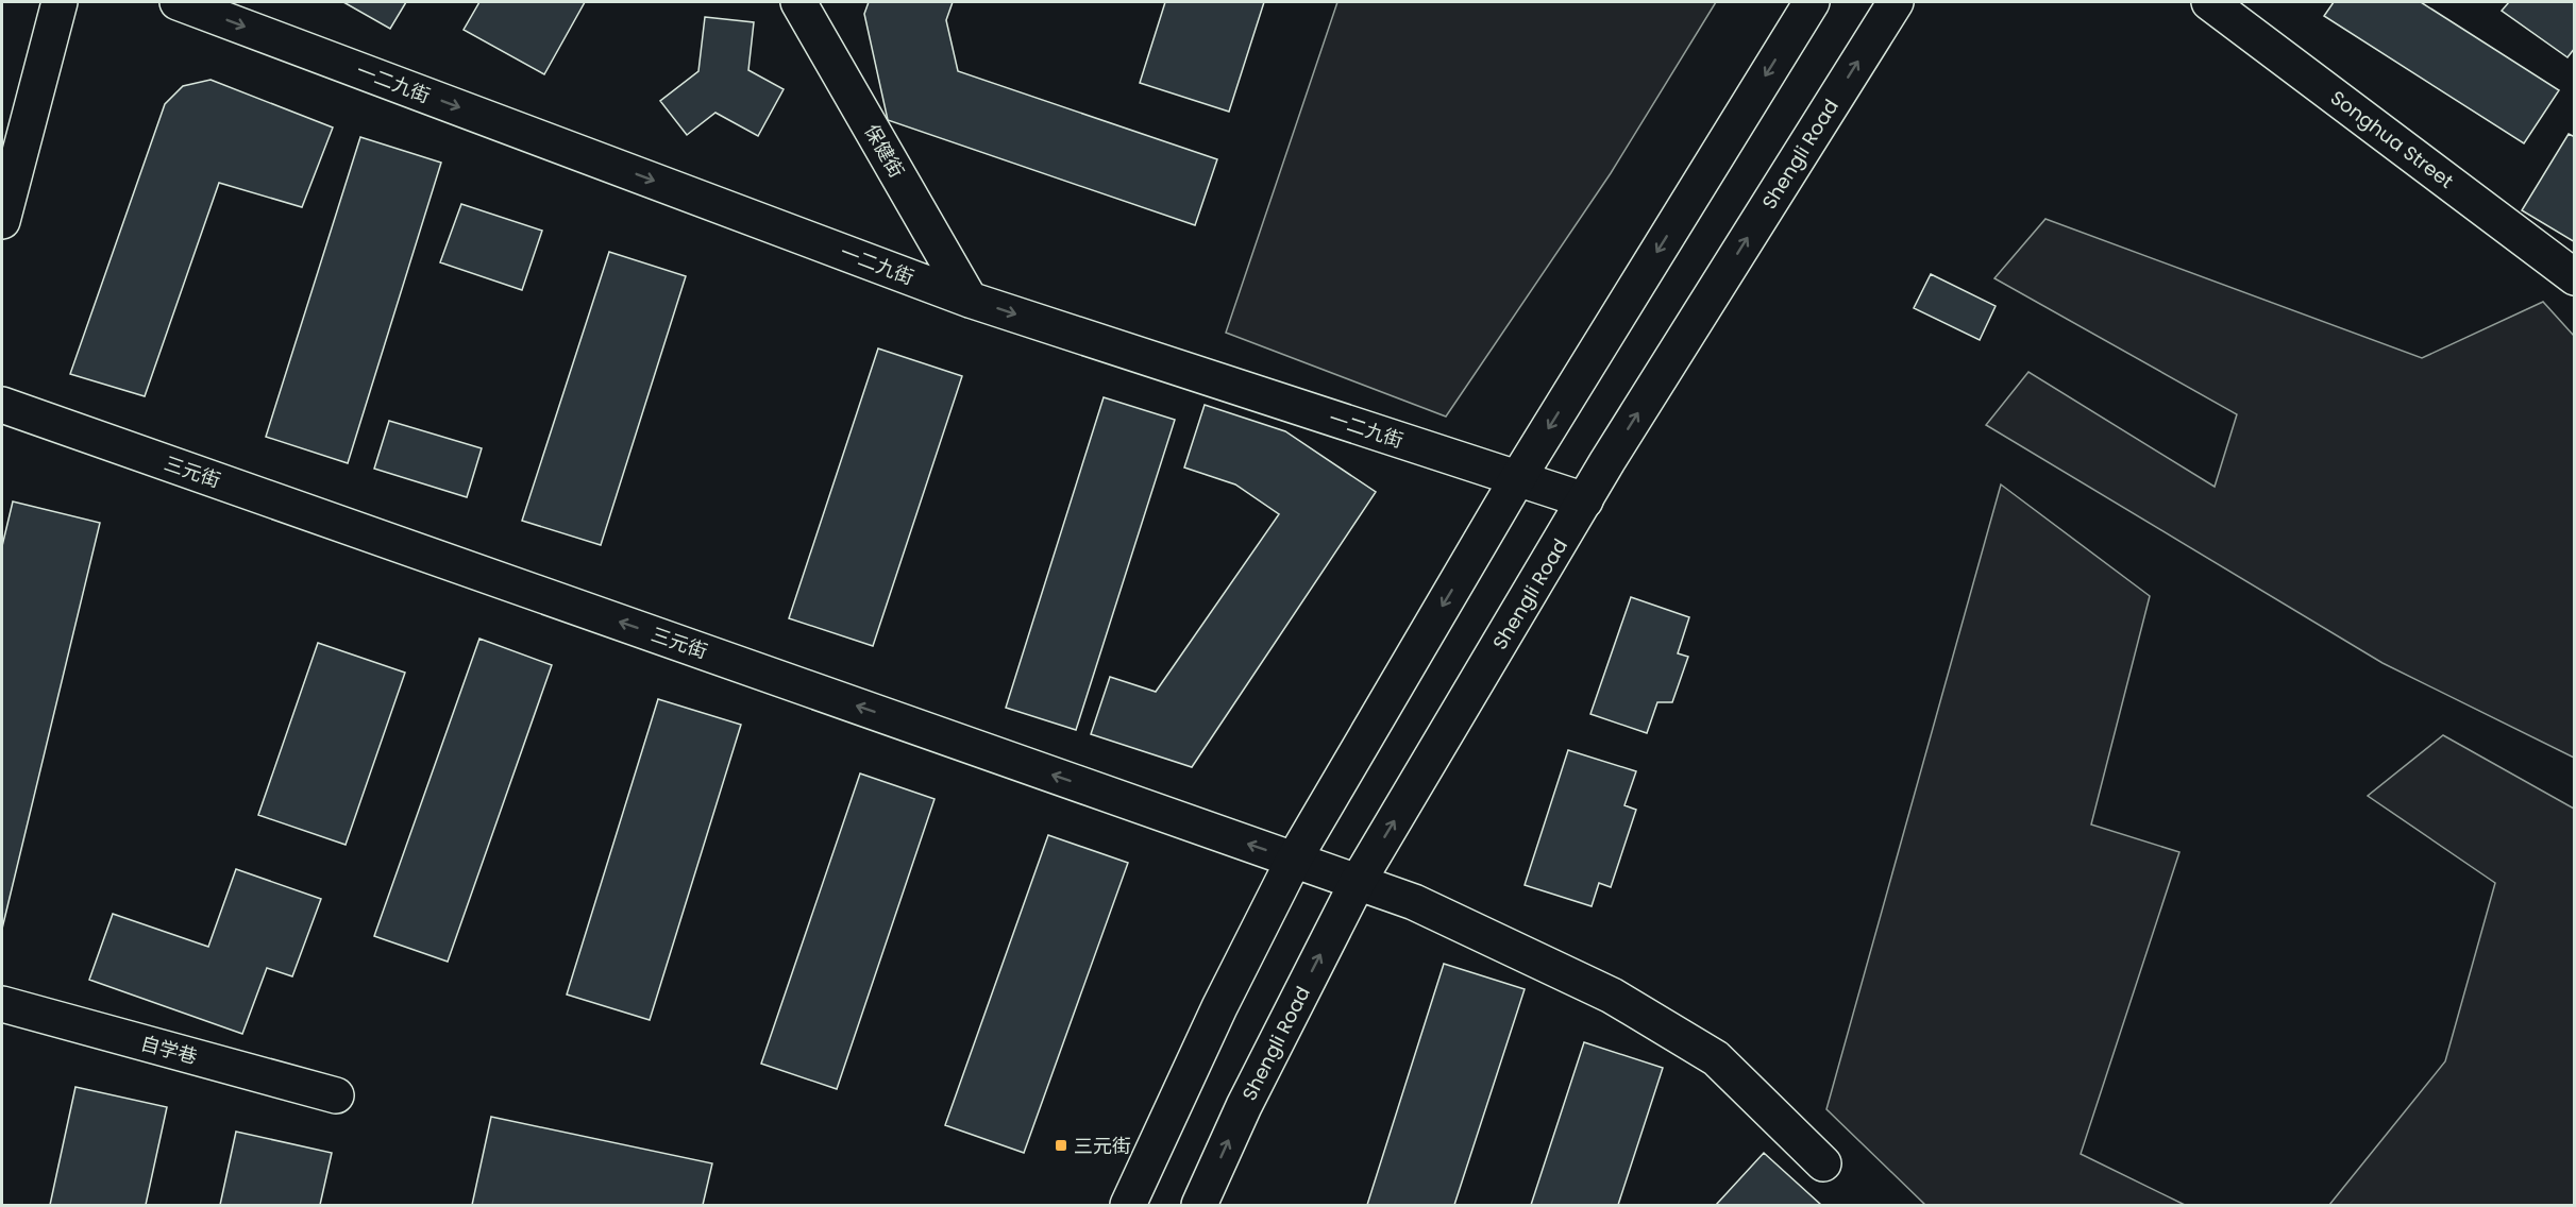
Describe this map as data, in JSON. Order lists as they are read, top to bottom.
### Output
{
  "streets": {
    "street": [
      "一二九街",
      "Songhua Street",
      "保健街",
      "Shengli Road",
      "三元街",
      "自学巷"
    ]
  },
  "crossings": [
    ["一二九街", "保健街"],
    ["一二九街", "Shengli Road"],
    ["Shengli Road", "三元街"]
  ],
  "one_way": ["一二九街", "三元街"],
  "places": {
    "transit": ["三元街"]
  }
}
